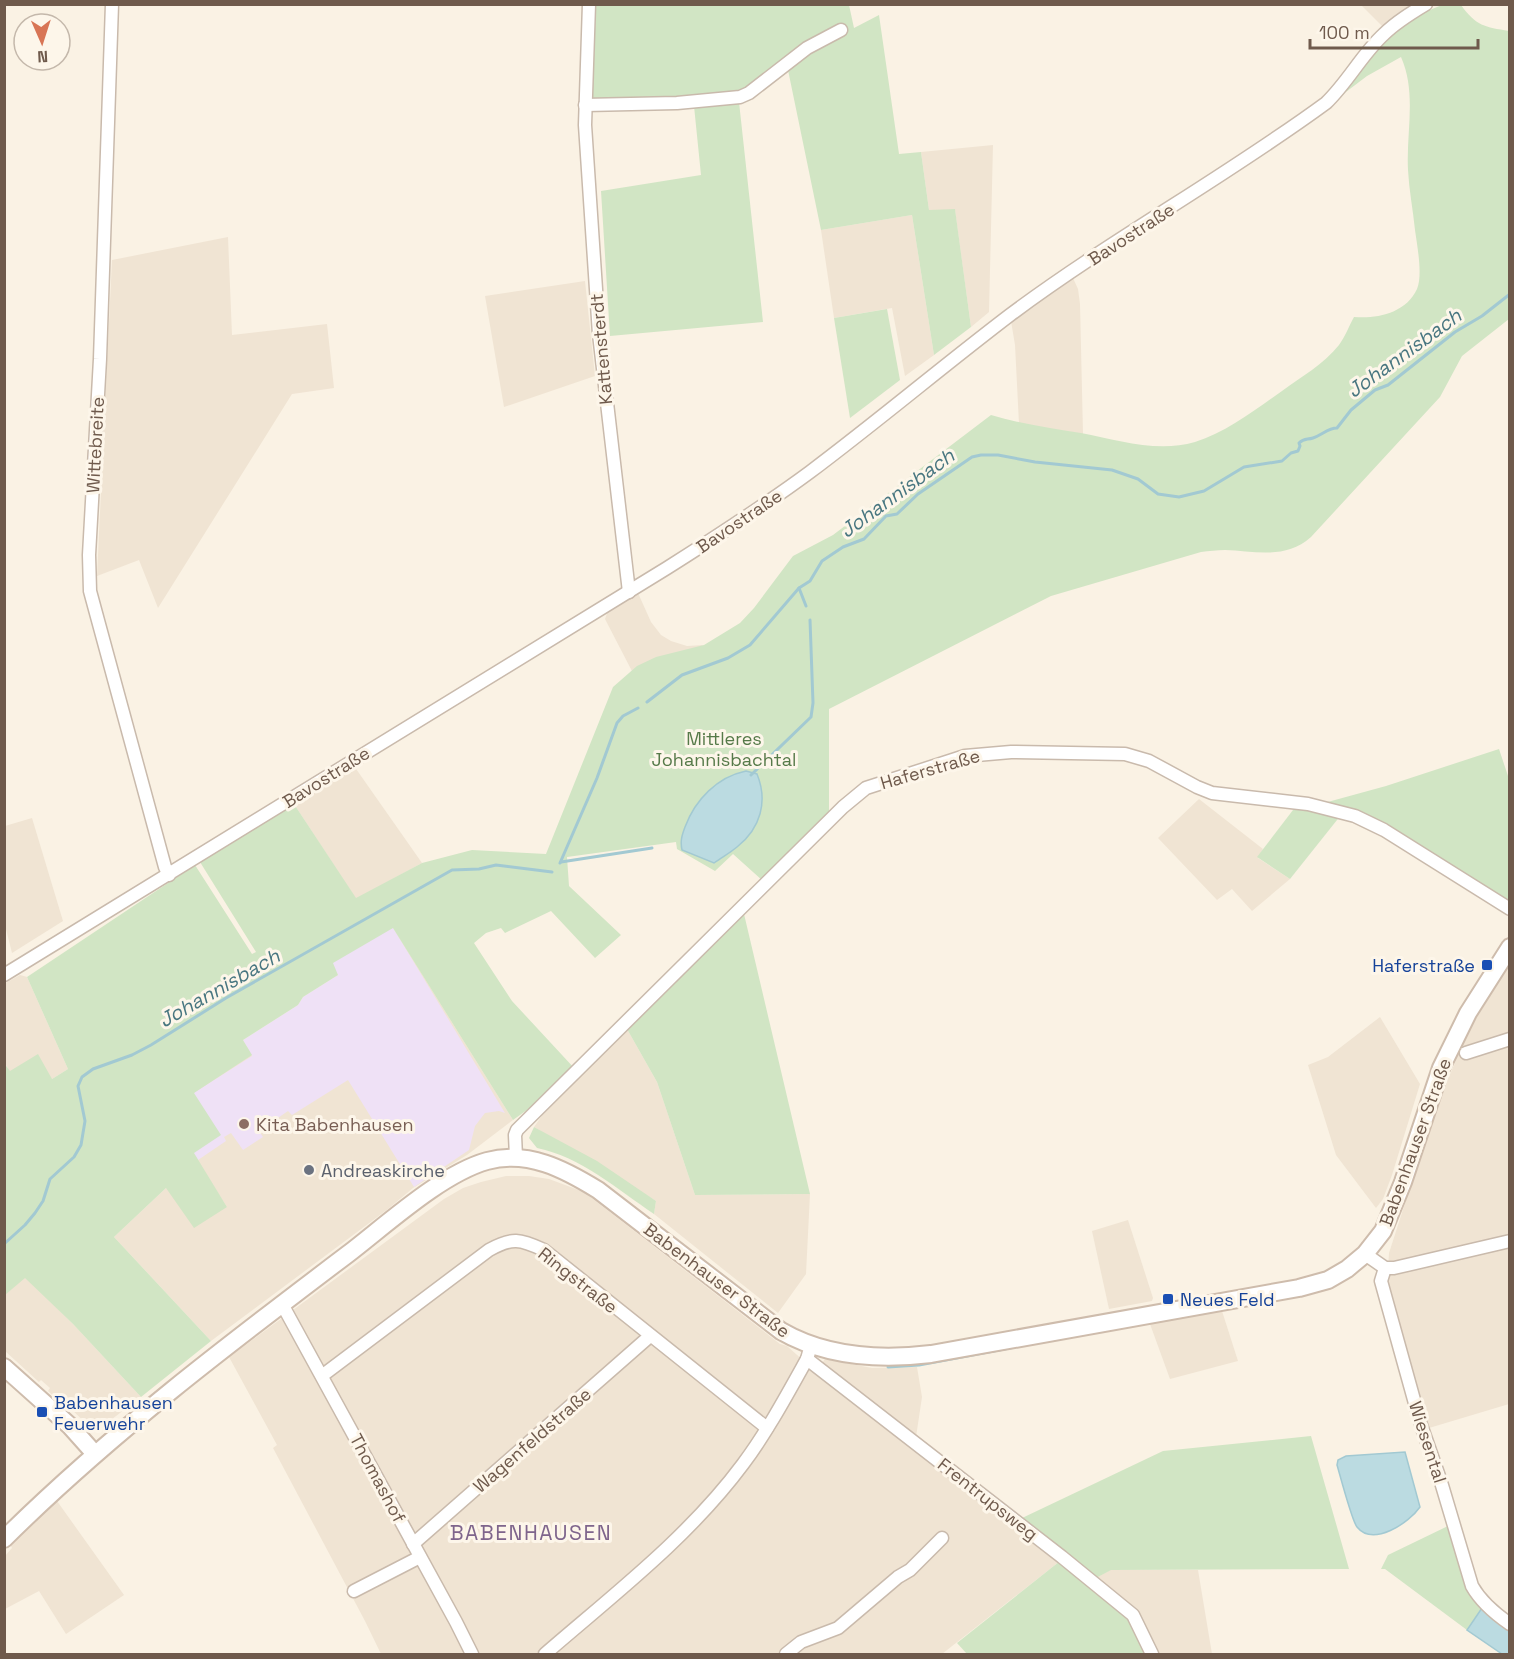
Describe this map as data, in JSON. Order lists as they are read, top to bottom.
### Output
{
  "streets": {
    "main road": ["Babenhauser Straße"],
    "street": [
      "Bavostraße",
      "Kattensterdt",
      "Wittebreite",
      "Haferstraße",
      "Ringstraße",
      "Wagenfeldstraße",
      "Wiesental",
      "Thomashof",
      "Frentrupsweg"
    ]
  },
  "crossings": [
    ["Bavostraße", "Kattensterdt"],
    ["Bavostraße", "Wittebreite"],
    ["Haferstraße", "Babenhauser Straße"],
    ["Babenhauser Straße", "Thomashof"],
    ["Babenhauser Straße", "Frentrupsweg"],
    ["Ringstraße", "Wagenfeldstraße"],
    ["Ringstraße", "Thomashof"],
    ["Wagenfeldstraße", "Thomashof"]
  ],
  "districts": ["BABENHAUSEN"],
  "water": ["Johannisbach"],
  "parks": ["Mittleres Johannisbachtal"],
  "places": {
    "transit": ["Haferstraße", "Neues Feld", "Babenhausen Feuerwehr"],
    "other": ["Kita Babenhausen", "Andreaskirche"]
  },
  "scale_bar": "100 m",
  "north": "bottom"
}
